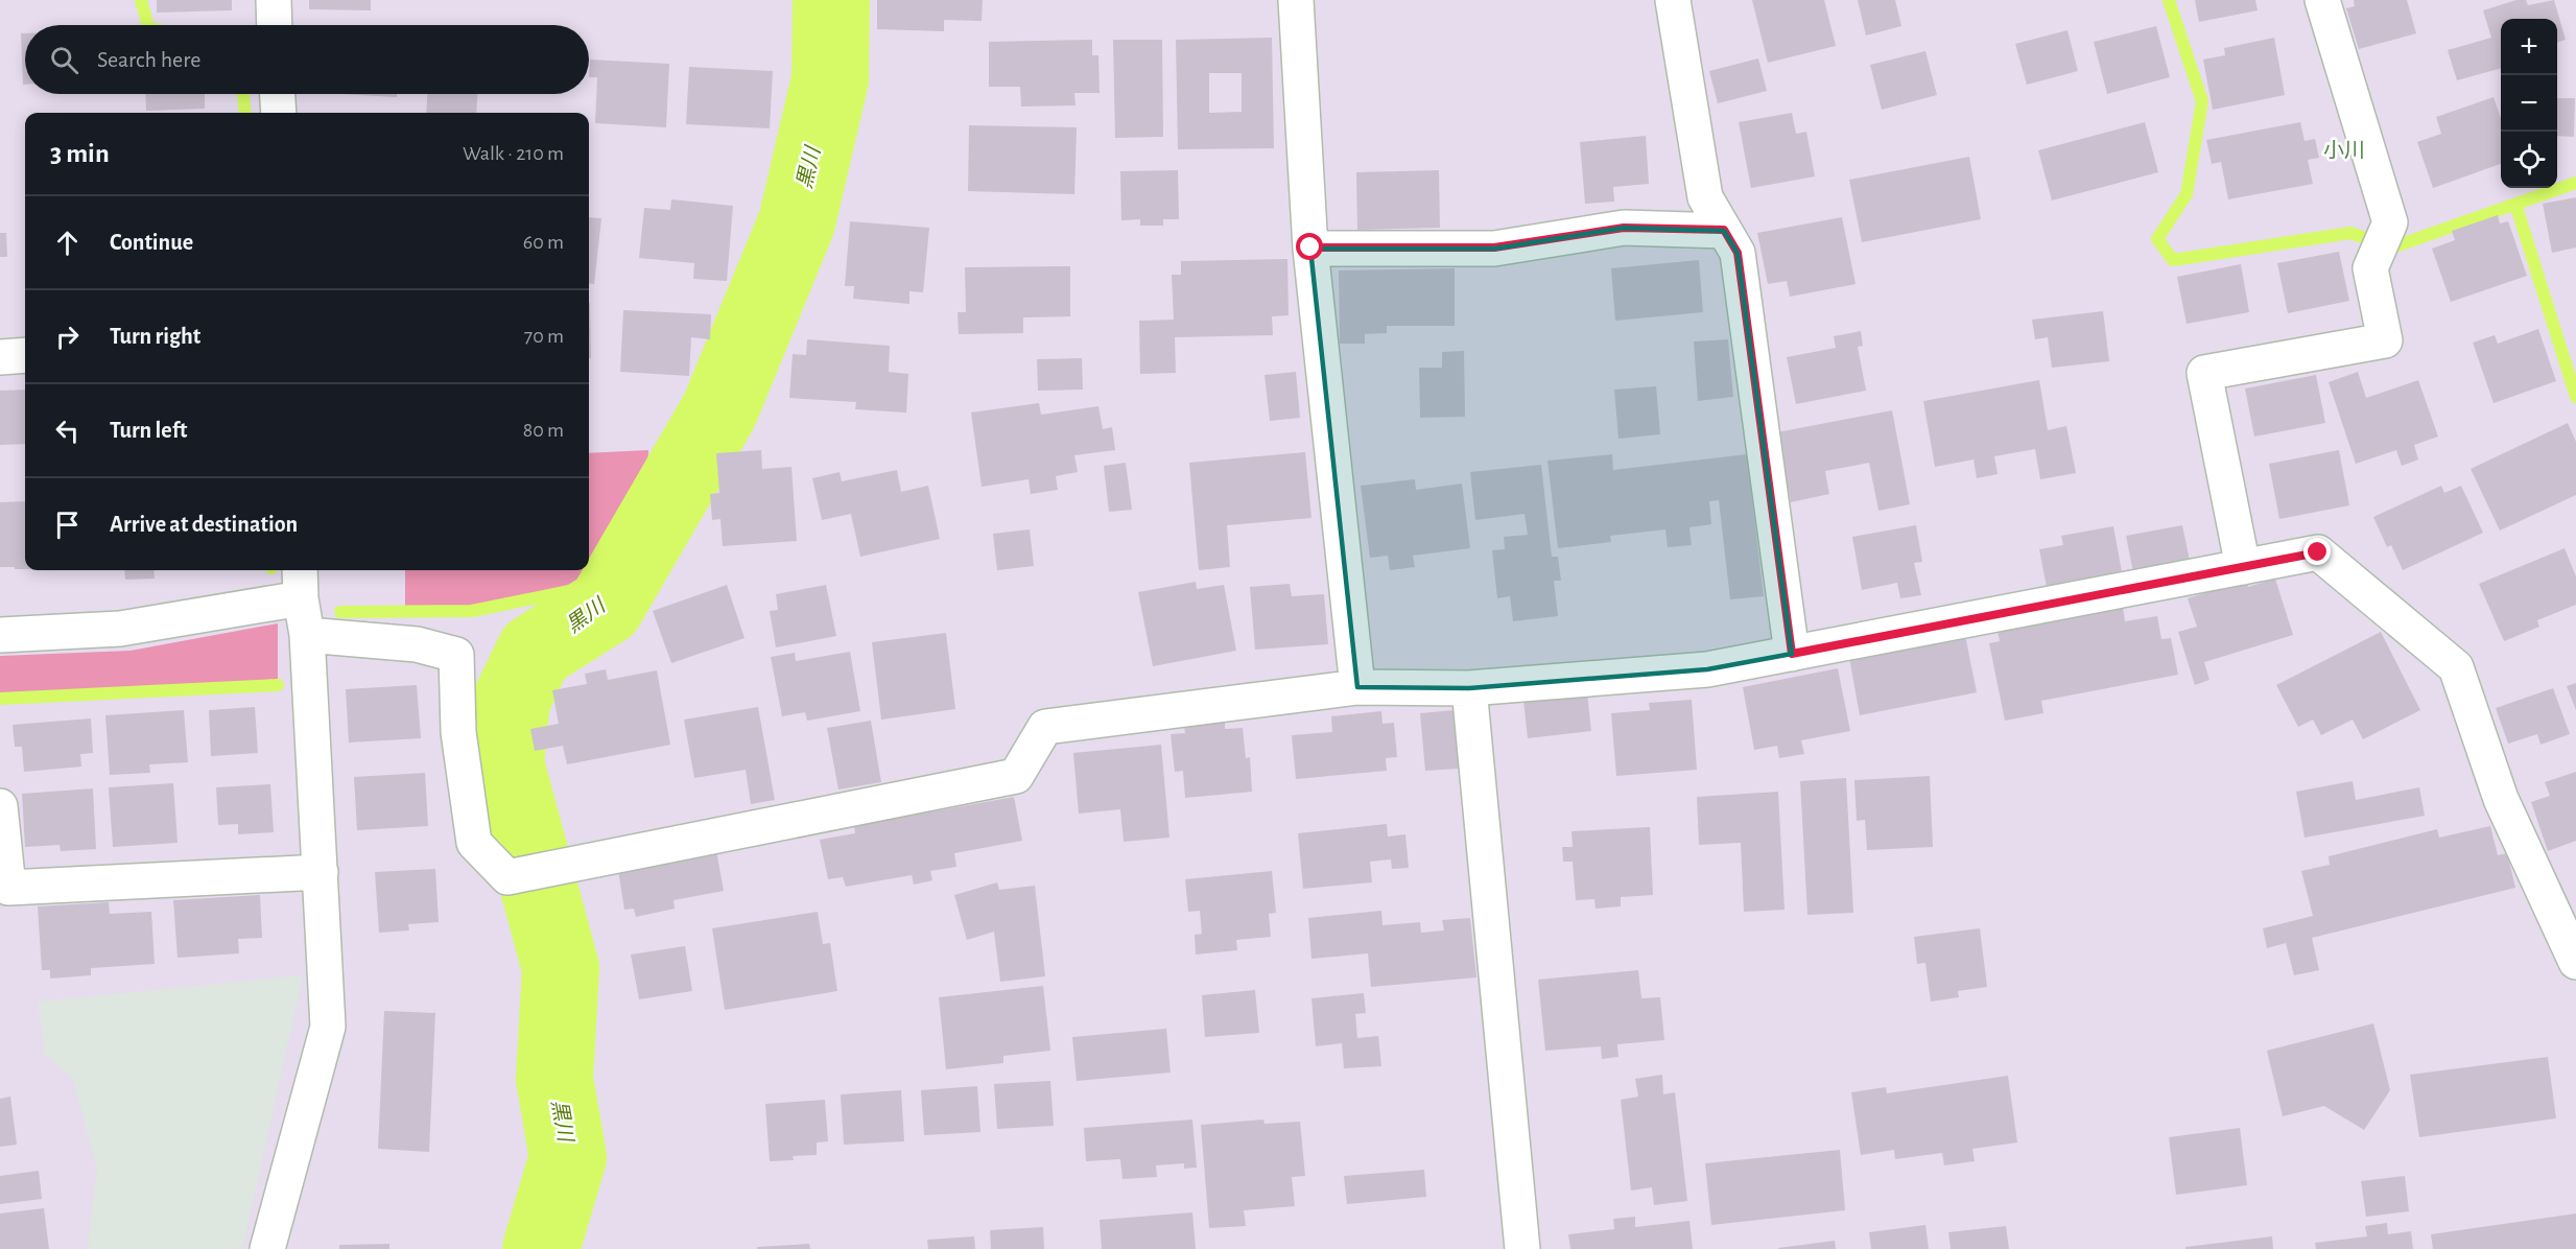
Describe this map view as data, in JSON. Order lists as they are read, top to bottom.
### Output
{
  "districts": ["小川"],
  "water": ["黒川"],
  "page": {
    "map_buttons": ["+", "−"],
    "search": "Search here",
    "heading": ["3 min", "Walk · 210 m"],
    "list": [
      ["Continue", "60 m"],
      ["Turn right", "70 m"],
      ["Turn left", "80 m"],
      "Arrive at destination"
    ]
  }
}
